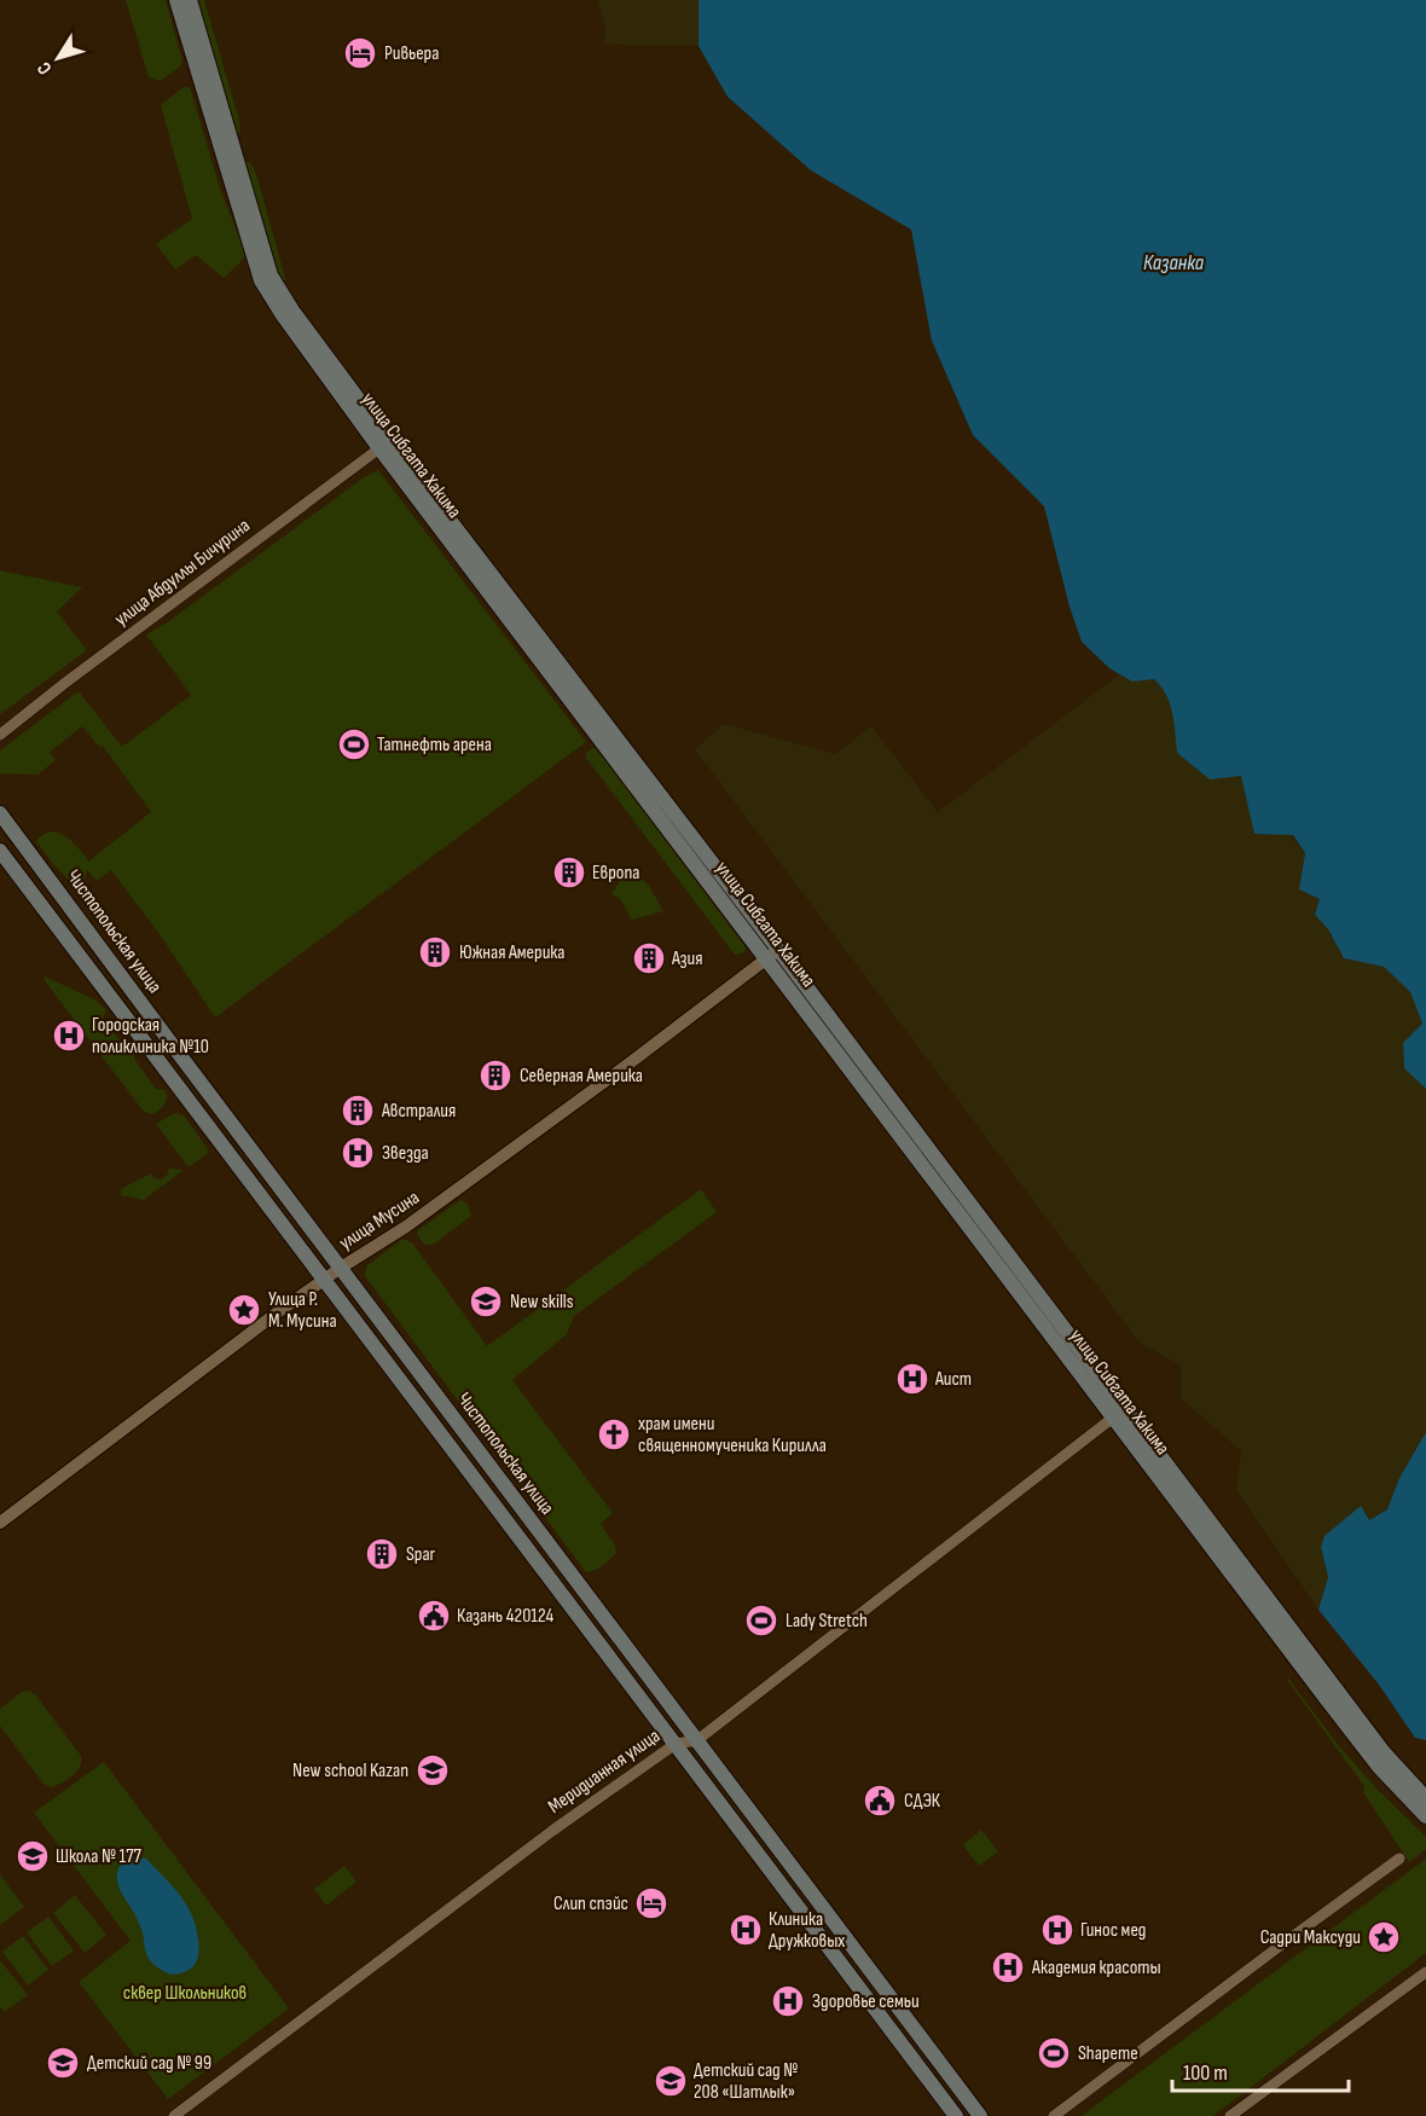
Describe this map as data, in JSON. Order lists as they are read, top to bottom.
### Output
{
  "streets": {
    "main road": ["улица Сибгата Хакима", "Чистопольская улица"],
    "street": ["улица Абдуллы Бичурина", "улица Мусина", "Меридианная улица"]
  },
  "crossings": [
    ["улица Сибгата Хакима", "улица Абдуллы Бичурина"],
    ["улица Сибгата Хакима", "улица Мусина"],
    ["улица Сибгата Хакима", "Меридианная улица"],
    ["Чистопольская улица", "улица Мусина"],
    ["Чистопольская улица", "Меридианная улица"]
  ],
  "water": ["Казанка"],
  "parks": ["сквер Школьников"],
  "places": {
    "hotel": ["Ривьера", "Слип спэйс"],
    "sports": ["Татнефть арена", "Lady Stretch", "Shapeme"],
    "building": [
      "Европа",
      "Южная Америка",
      "Азия",
      "Северная Америка",
      "Австралия",
      "Spar"
    ],
    "hospital": [
      "Городская поликлиника №10",
      "Звезда",
      "Аист",
      "Клиника Дружковых",
      "Гинос мед",
      "Академия красоты",
      "Здоровье семьи"
    ],
    "school or university": [
      "New skills",
      "New school Kazan",
      "Школа № 177",
      "Детский сад № 99",
      "Детский сад № 208 «Шатлык»"
    ],
    "place": ["Улица Р. М. Мусина", "Садри Максуди"],
    "church": ["храм имени священномученика Кирилла"],
    "public building": ["Казань 420124", "СДЭК"]
  },
  "scale_bar": "100 m",
  "north": "bottom left"
}
